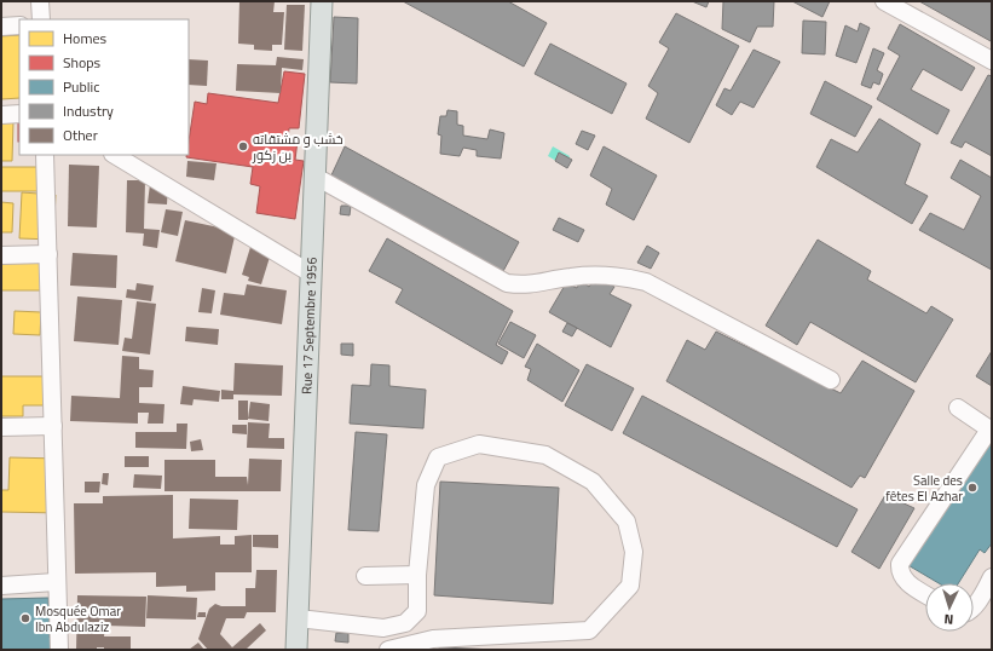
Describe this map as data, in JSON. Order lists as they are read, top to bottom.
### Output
{
  "streets": {
    "main road": ["Rue 17 Septembre 1956"]
  },
  "places": ["خشب و مشتقاته بن زكور", "Salle des fêtes El Azhar", "Mosquée Omar Ibn Abdulaziz"],
  "legend": [
    "Homes",
    "Shops",
    "Public",
    "Industry",
    "Other"
  ],
  "north": "bottom"
}
